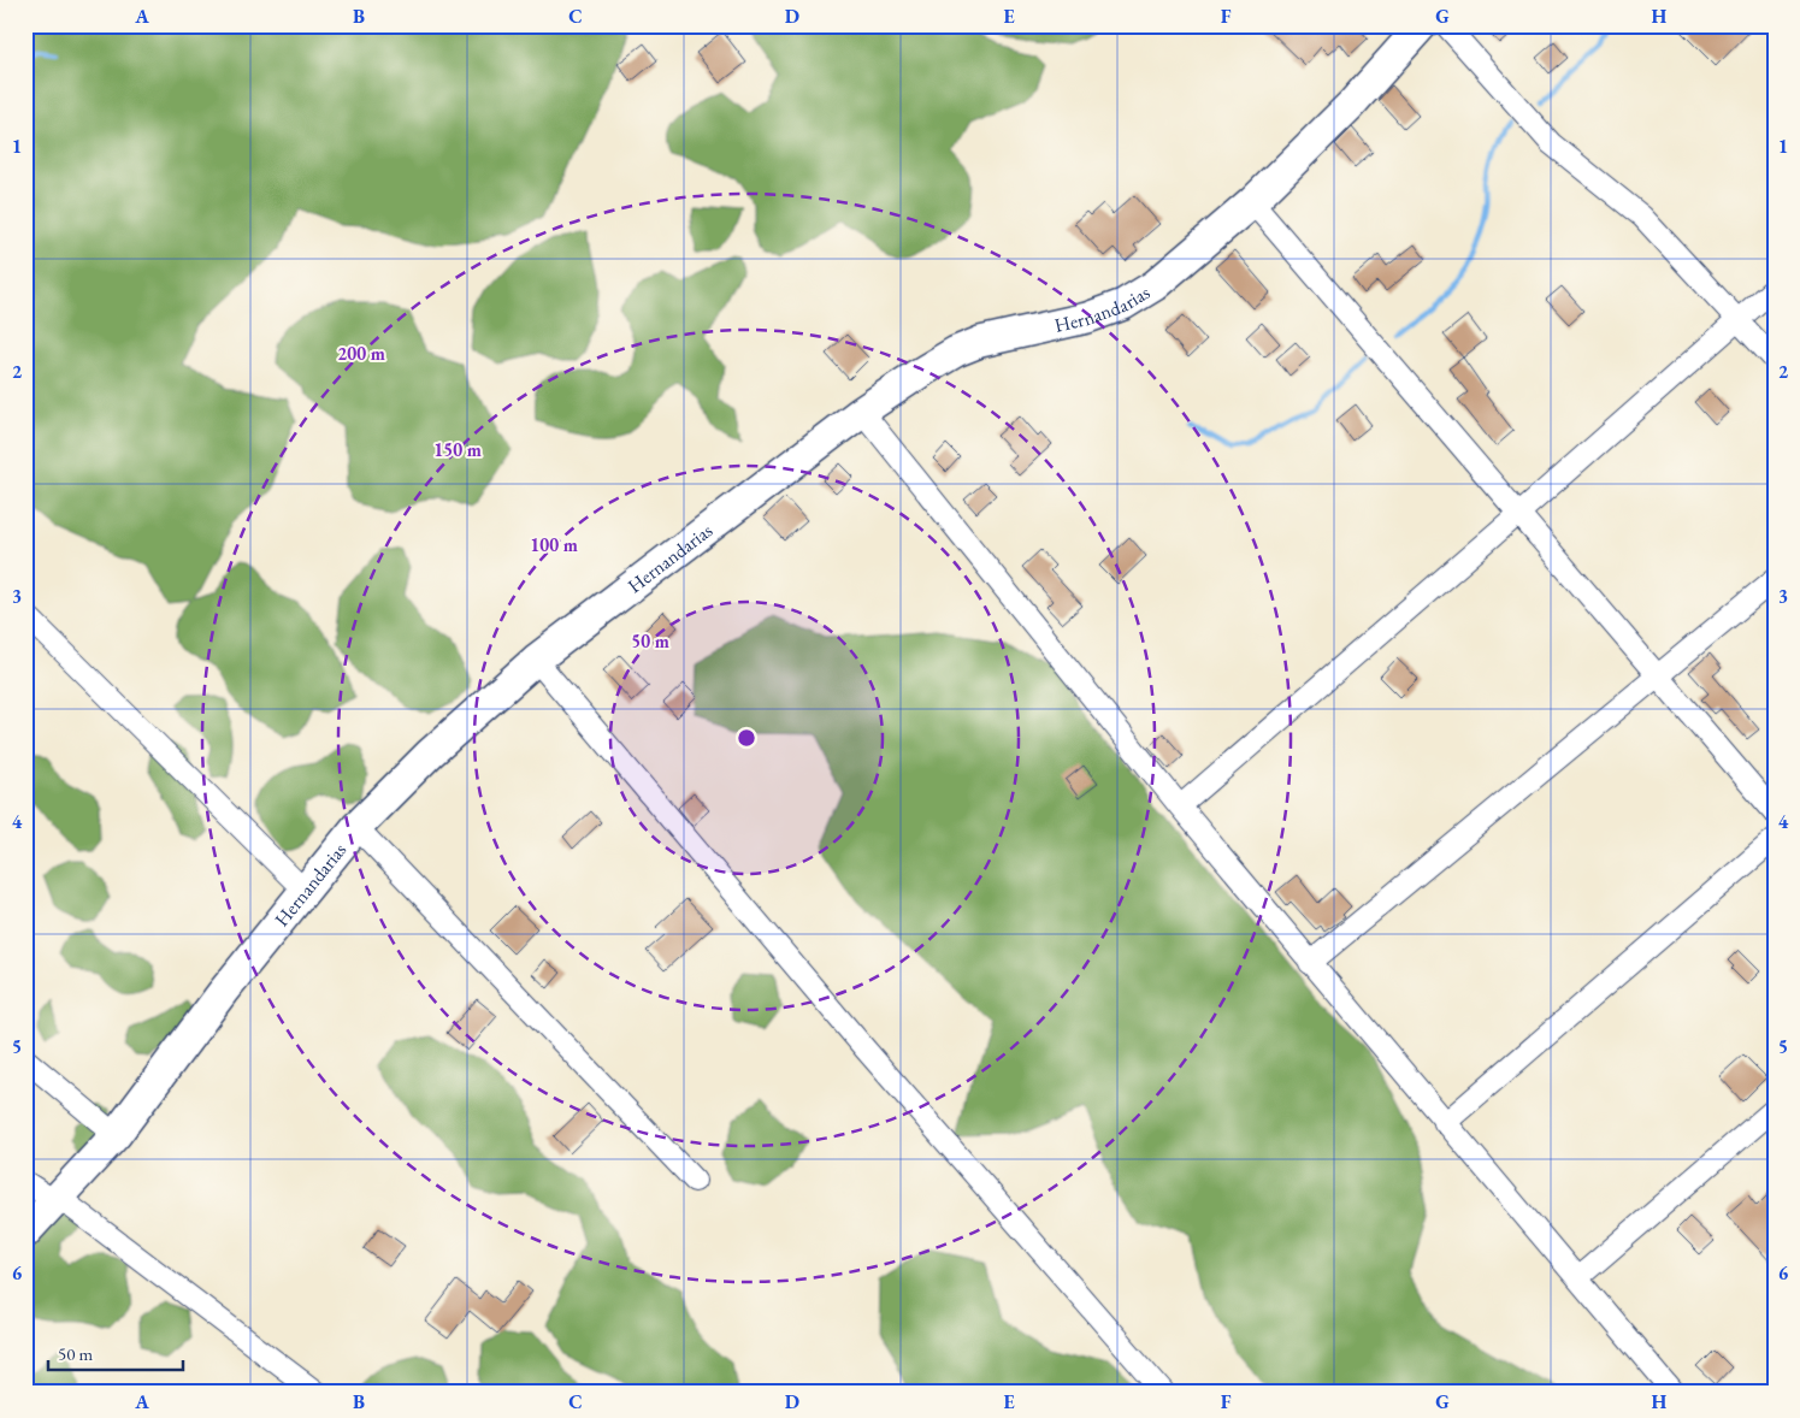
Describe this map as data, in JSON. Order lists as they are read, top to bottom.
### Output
{
  "streets": {
    "street": ["Hernandarias"]
  },
  "scale_bar": "50 m",
  "grid": {
    "columns": [
      "A",
      "B",
      "C",
      "D",
      "E",
      "F",
      "G",
      "H"
    ],
    "rows": [
      "1",
      "2",
      "3",
      "4",
      "5",
      "6"
    ]
  },
  "rings": [
    "200 m",
    "150 m",
    "100 m",
    "50 m"
  ]
}
